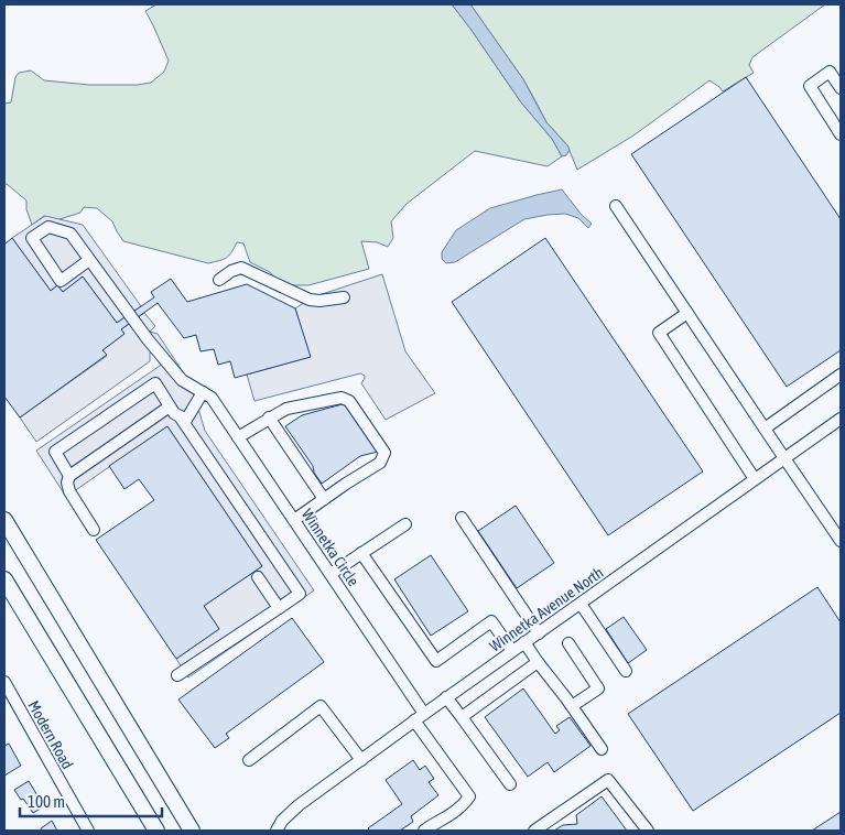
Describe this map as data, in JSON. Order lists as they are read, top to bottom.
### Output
{
  "streets": {
    "street": ["Winnetka Circle", "Winnetka Avenue North", "Modern Road"]
  },
  "crossings": [
    ["Winnetka Circle", "Winnetka Avenue North"]
  ],
  "scale_bar": "100 m"
}
